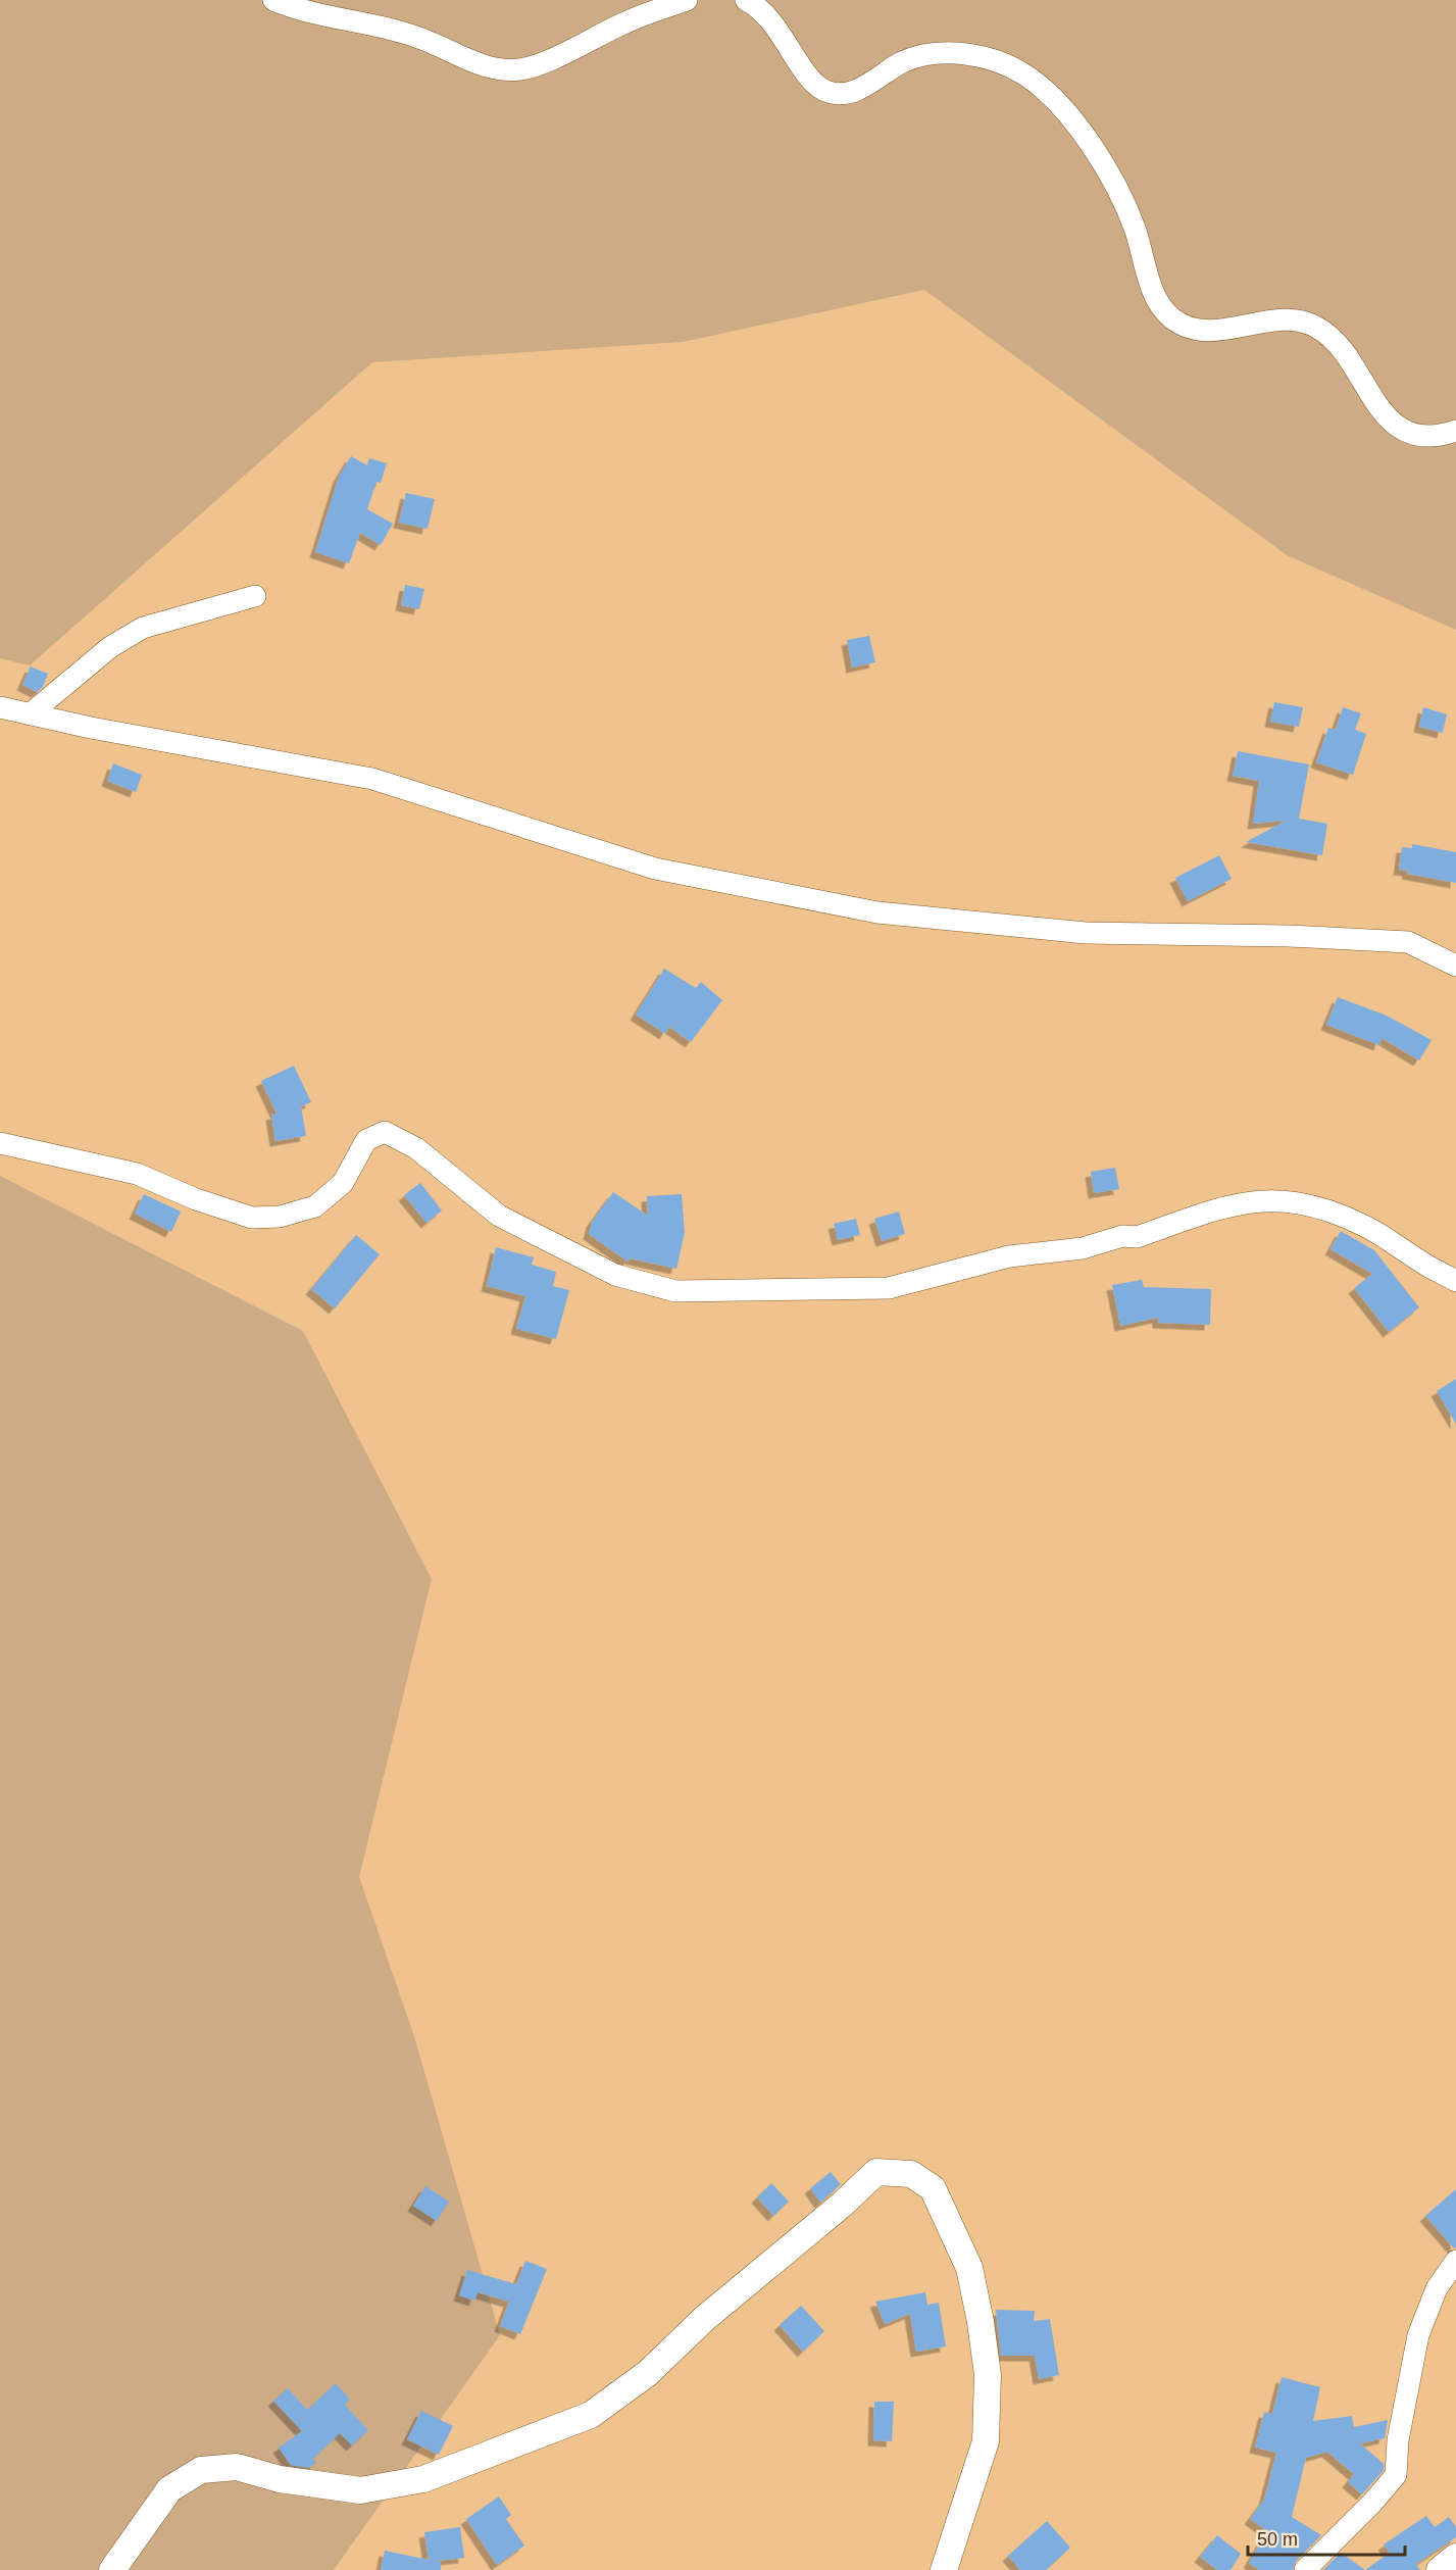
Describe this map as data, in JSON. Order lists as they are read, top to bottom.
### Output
{
  "scale_bar": "50 m"
}
